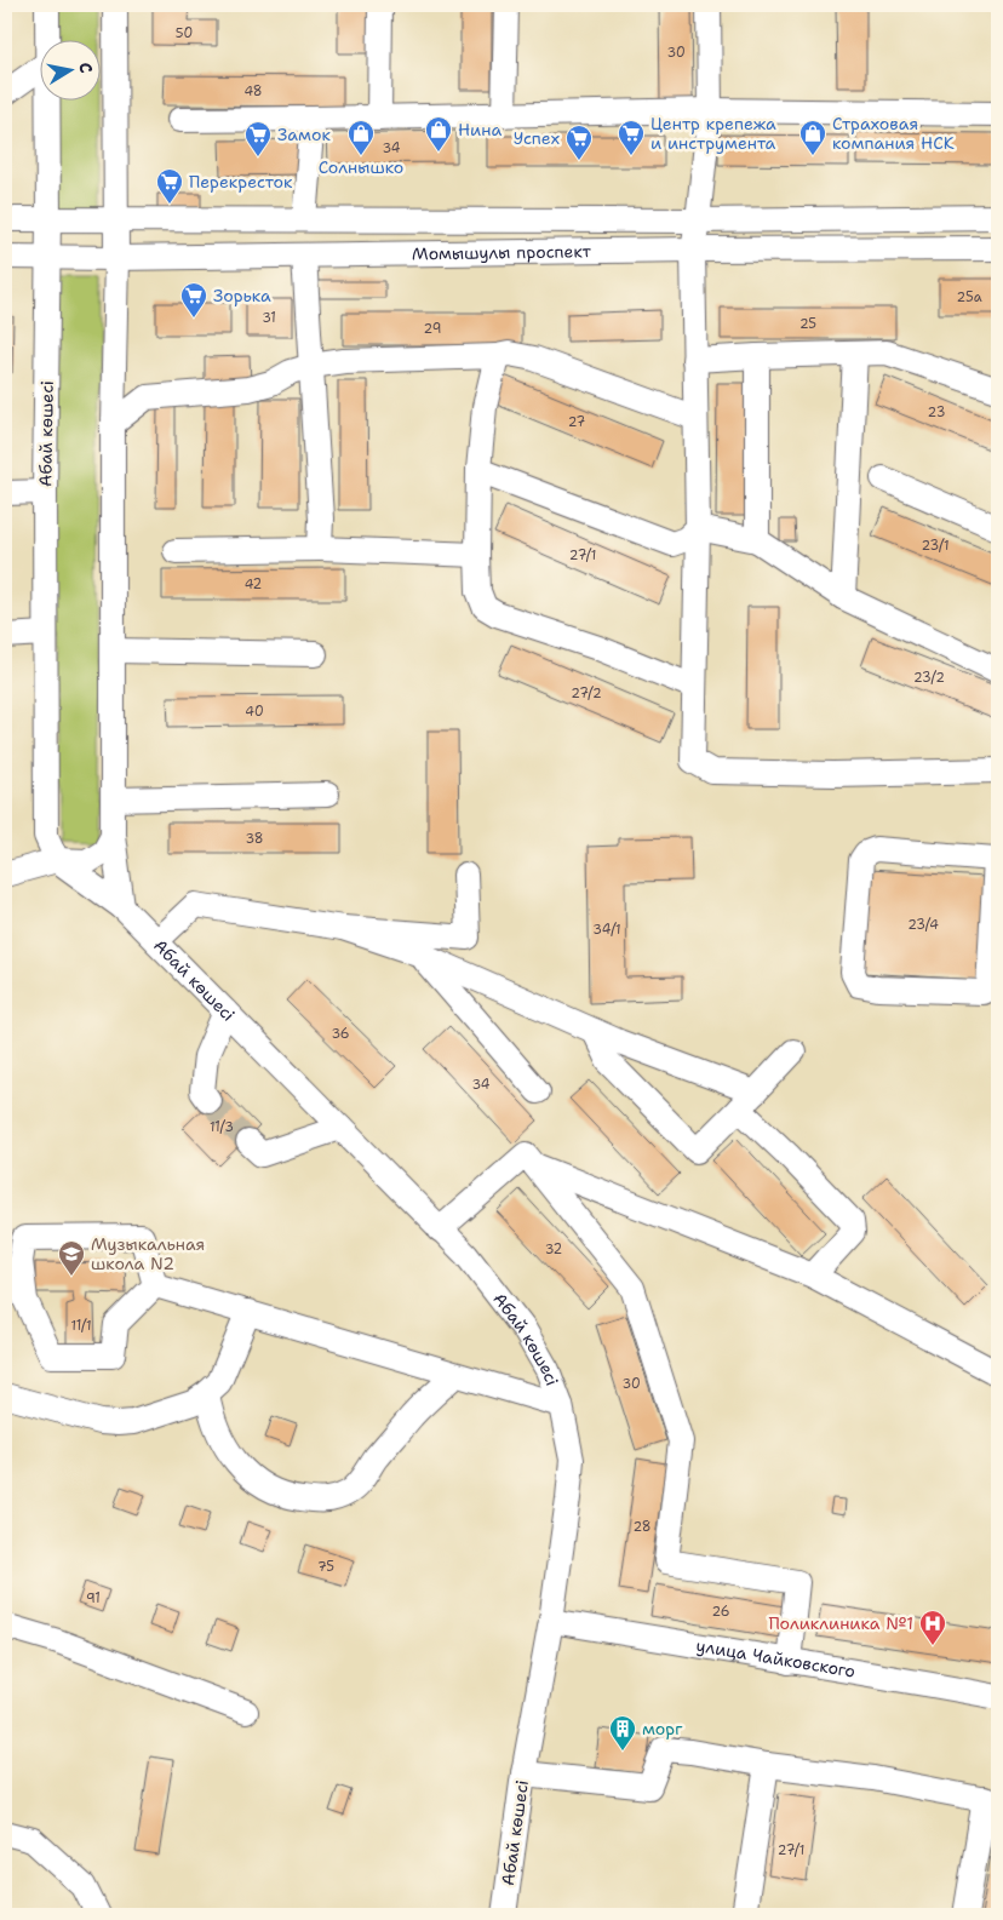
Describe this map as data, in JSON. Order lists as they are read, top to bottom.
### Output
{
  "streets": {
    "street": ["Момышулы проспект", "Абай көшесі", "улица Чайковского"]
  },
  "crossings": [
    ["Момышулы проспект", "Абай көшесі"],
    ["Абай көшесі", "улица Чайковского"]
  ],
  "places": {
    "shop": ["Нина", "Солнышко", "Страховая компания НСК"],
    "supermarket": [
      "Центр крепежа и инструмента",
      "Замок",
      "Успех",
      "Перекресток",
      "Зорька"
    ],
    "school or university": ["Музыкальная школа N2"],
    "hospital": ["Поликлиника №1"],
    "building": ["морг"]
  },
  "house_numbers": [
    "50",
    "30",
    "48",
    "34",
    "25а",
    "31",
    "25",
    "29",
    "23",
    "27",
    "23/1",
    "27/1",
    "42",
    "23/2",
    "27/2",
    "40",
    "38",
    "23/4",
    "34/1",
    "36",
    "34",
    "11/3",
    "32",
    "11/1",
    "30",
    "28",
    "75",
    "91",
    "26",
    "27/1"
  ],
  "north": "right"
}
